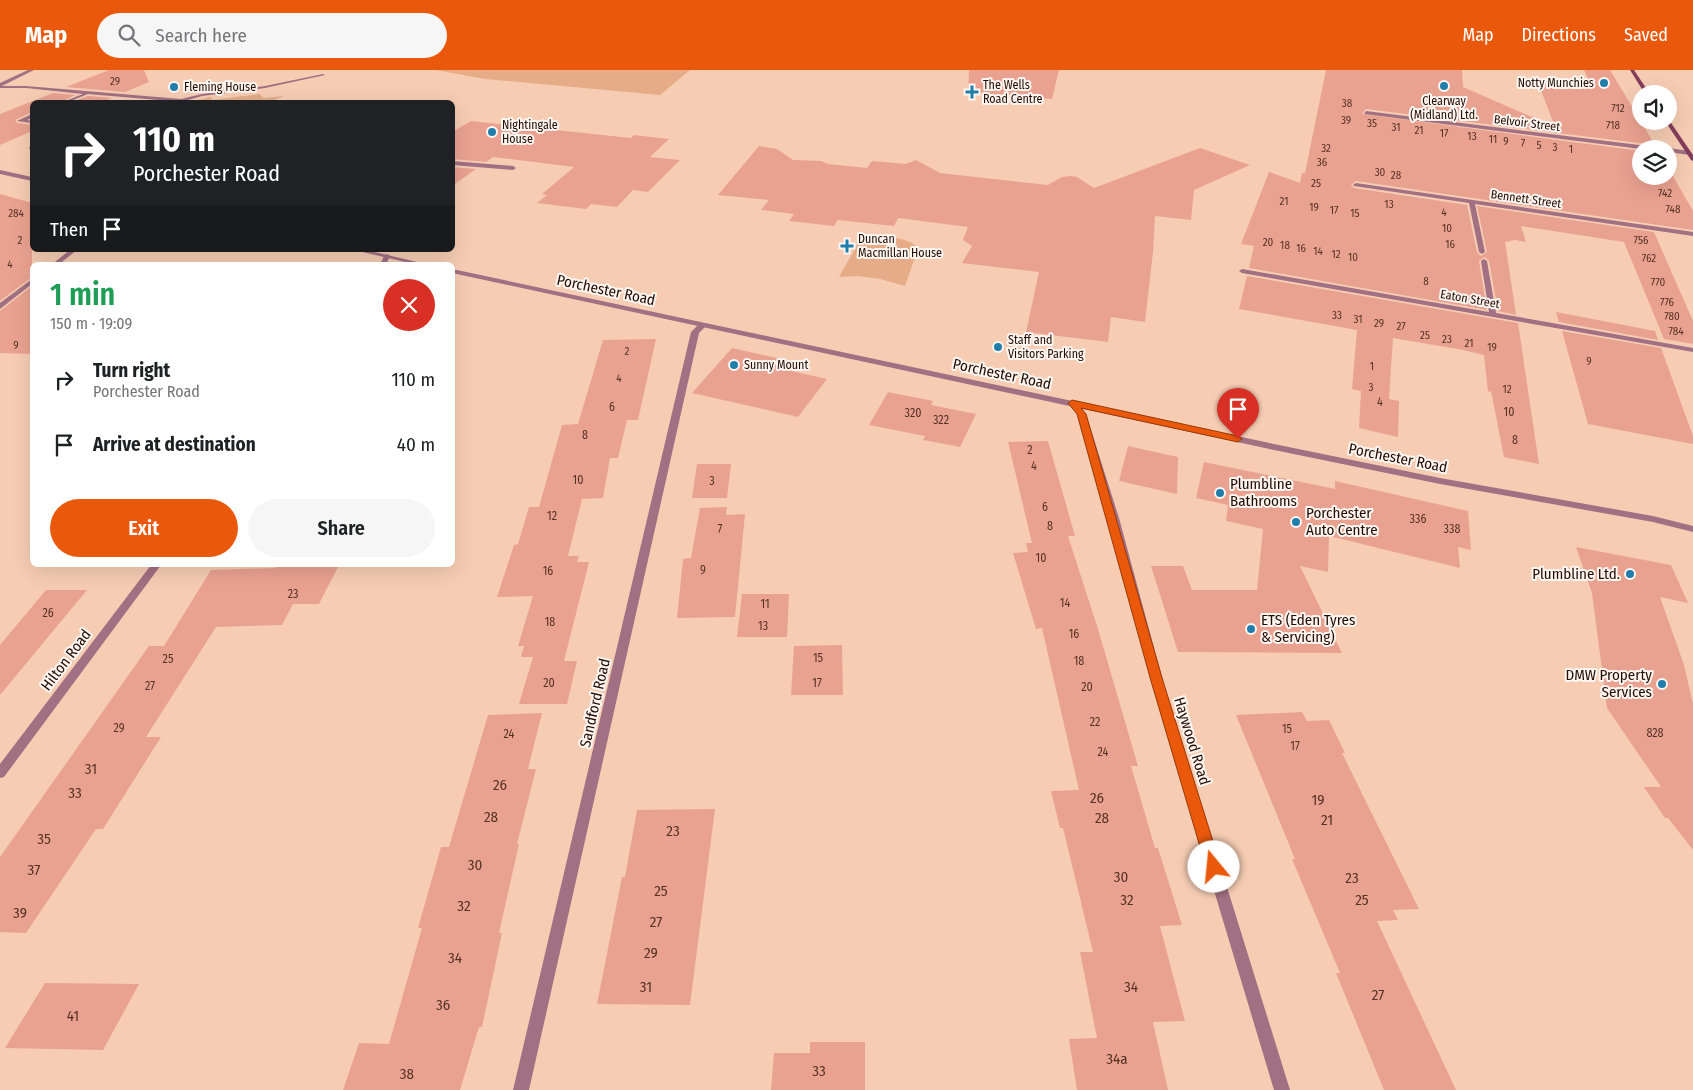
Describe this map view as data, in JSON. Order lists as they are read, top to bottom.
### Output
{
  "streets": {
    "street": [
      "Belvoir Street",
      "Bennett Street",
      "Porchester Road",
      "Eaton Street",
      "Hilton Road",
      "Sandford Road",
      "Haywood Road"
    ]
  },
  "crossings": [
    ["Porchester Road", "Sandford Road"],
    ["Porchester Road", "Haywood Road"]
  ],
  "places": {
    "other": [
      "Notty Munchies",
      "Clearway (Midland) Ltd.",
      "Fleming House",
      "Nightingale House",
      "Staff and Visitors Parking",
      "Sunny Mount",
      "Plumbline Bathrooms",
      "Porchester Auto Centre",
      "Plumbline Ltd.",
      "ETS (Eden Tyres & Servicing)",
      "DMW Property Services"
    ],
    "health": ["The Wells Road Centre", "Duncan Macmillan House"]
  },
  "house_numbers": [
    "29",
    "38",
    "712",
    "39",
    "35",
    "718",
    "31",
    "21",
    "17",
    "13",
    "11",
    "9",
    "7",
    "5",
    "3",
    "32",
    "1",
    "36",
    "30",
    "28",
    "25",
    "742",
    "21",
    "13",
    "19",
    "748",
    "17",
    "4",
    "284",
    "15",
    "10",
    "2",
    "756",
    "20",
    "16",
    "18",
    "16",
    "14",
    "12",
    "10",
    "762",
    "4",
    "8",
    "770",
    "776",
    "33",
    "780",
    "31",
    "29",
    "27",
    "784",
    "25",
    "23",
    "21",
    "9",
    "19",
    "2",
    "9",
    "1",
    "4",
    "3",
    "12",
    "4",
    "6",
    "10",
    "320",
    "322",
    "8",
    "8",
    "2",
    "4",
    "10",
    "3",
    "6",
    "12",
    "336",
    "8",
    "7",
    "338",
    "10",
    "9",
    "16",
    "23",
    "14",
    "11",
    "26",
    "18",
    "13",
    "16",
    "15",
    "25",
    "18",
    "20",
    "17",
    "27",
    "20",
    "22",
    "29",
    "15",
    "828",
    "24",
    "17",
    "24",
    "31",
    "26",
    "33",
    "26",
    "19",
    "28",
    "28",
    "21",
    "23",
    "35",
    "30",
    "37",
    "30",
    "23",
    "25",
    "32",
    "25",
    "32",
    "39",
    "27",
    "29",
    "34",
    "31",
    "34",
    "27",
    "36",
    "41",
    "34a",
    "33",
    "38"
  ],
  "page": {
    "header": "Map",
    "search": "Search here",
    "nav": ["Map", "Directions", "Saved"],
    "turn": ["110 m", "Porchester Road"],
    "then": "Then",
    "heading": ["1 min", "150 m · 19:09"],
    "list": [
      {
        "name": "Turn right",
        "note": "Porchester Road",
        "value": "110 m"
      },
      {
        "name": "Arrive at destination",
        "value": "40 m"
      }
    ],
    "buttons": ["Exit", "Share"]
  }
}
